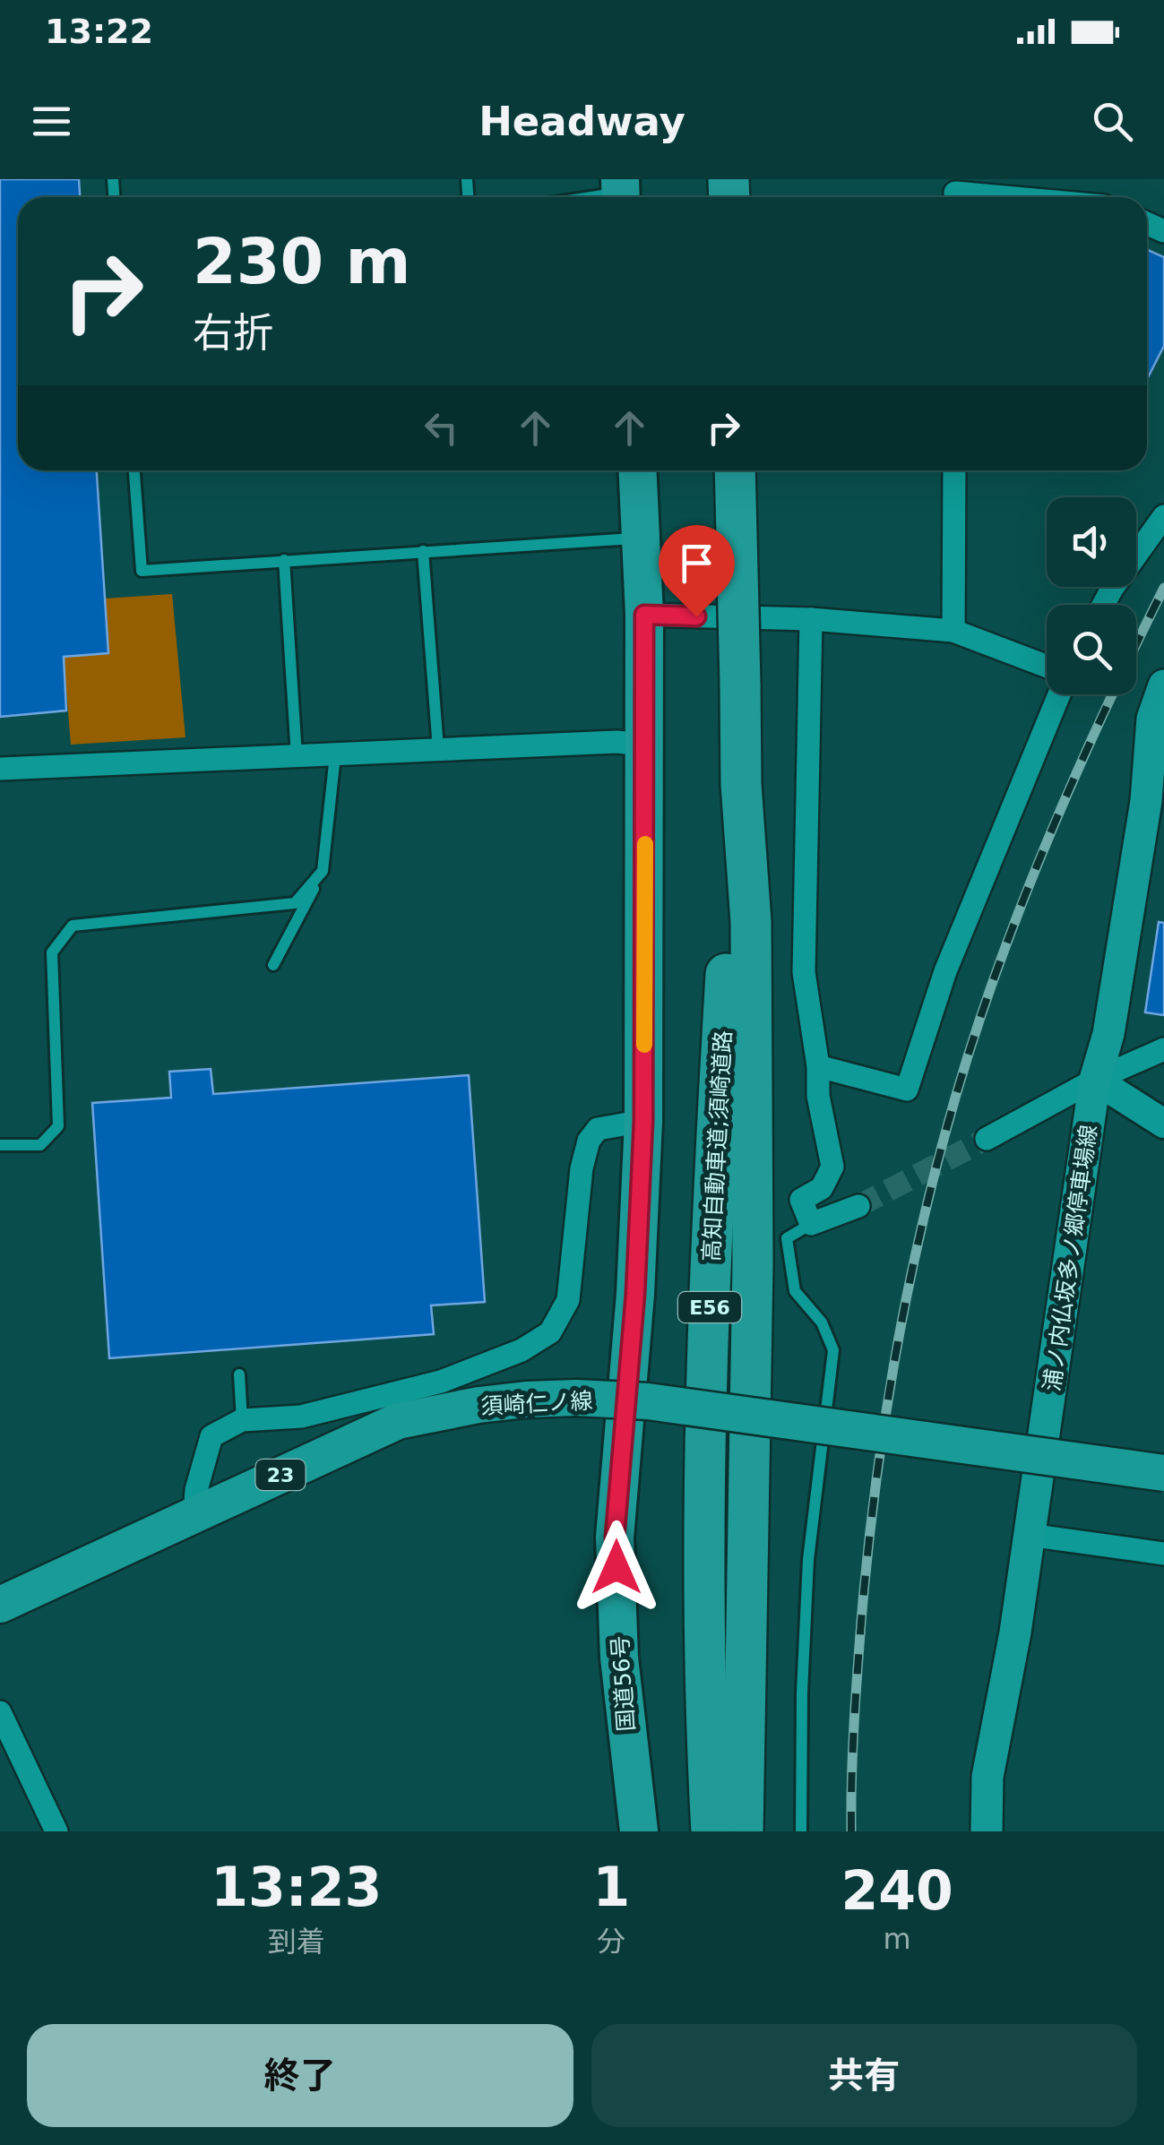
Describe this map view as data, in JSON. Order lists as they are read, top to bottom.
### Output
{
  "streets": {
    "highway": ["高知自動車道;須崎道路", "E56", "国道56号"],
    "main road": ["浦ノ内仏坂多ノ郷停車場線", "須崎仁ノ線", "23"]
  },
  "page": {
    "status": "13:22",
    "header": "Headway",
    "turn": ["230 m", "右折"],
    "eta": [
      "13:23",
      "到着",
      "1",
      "分",
      "240",
      "m"
    ],
    "buttons": ["終了", "共有"]
  }
}
